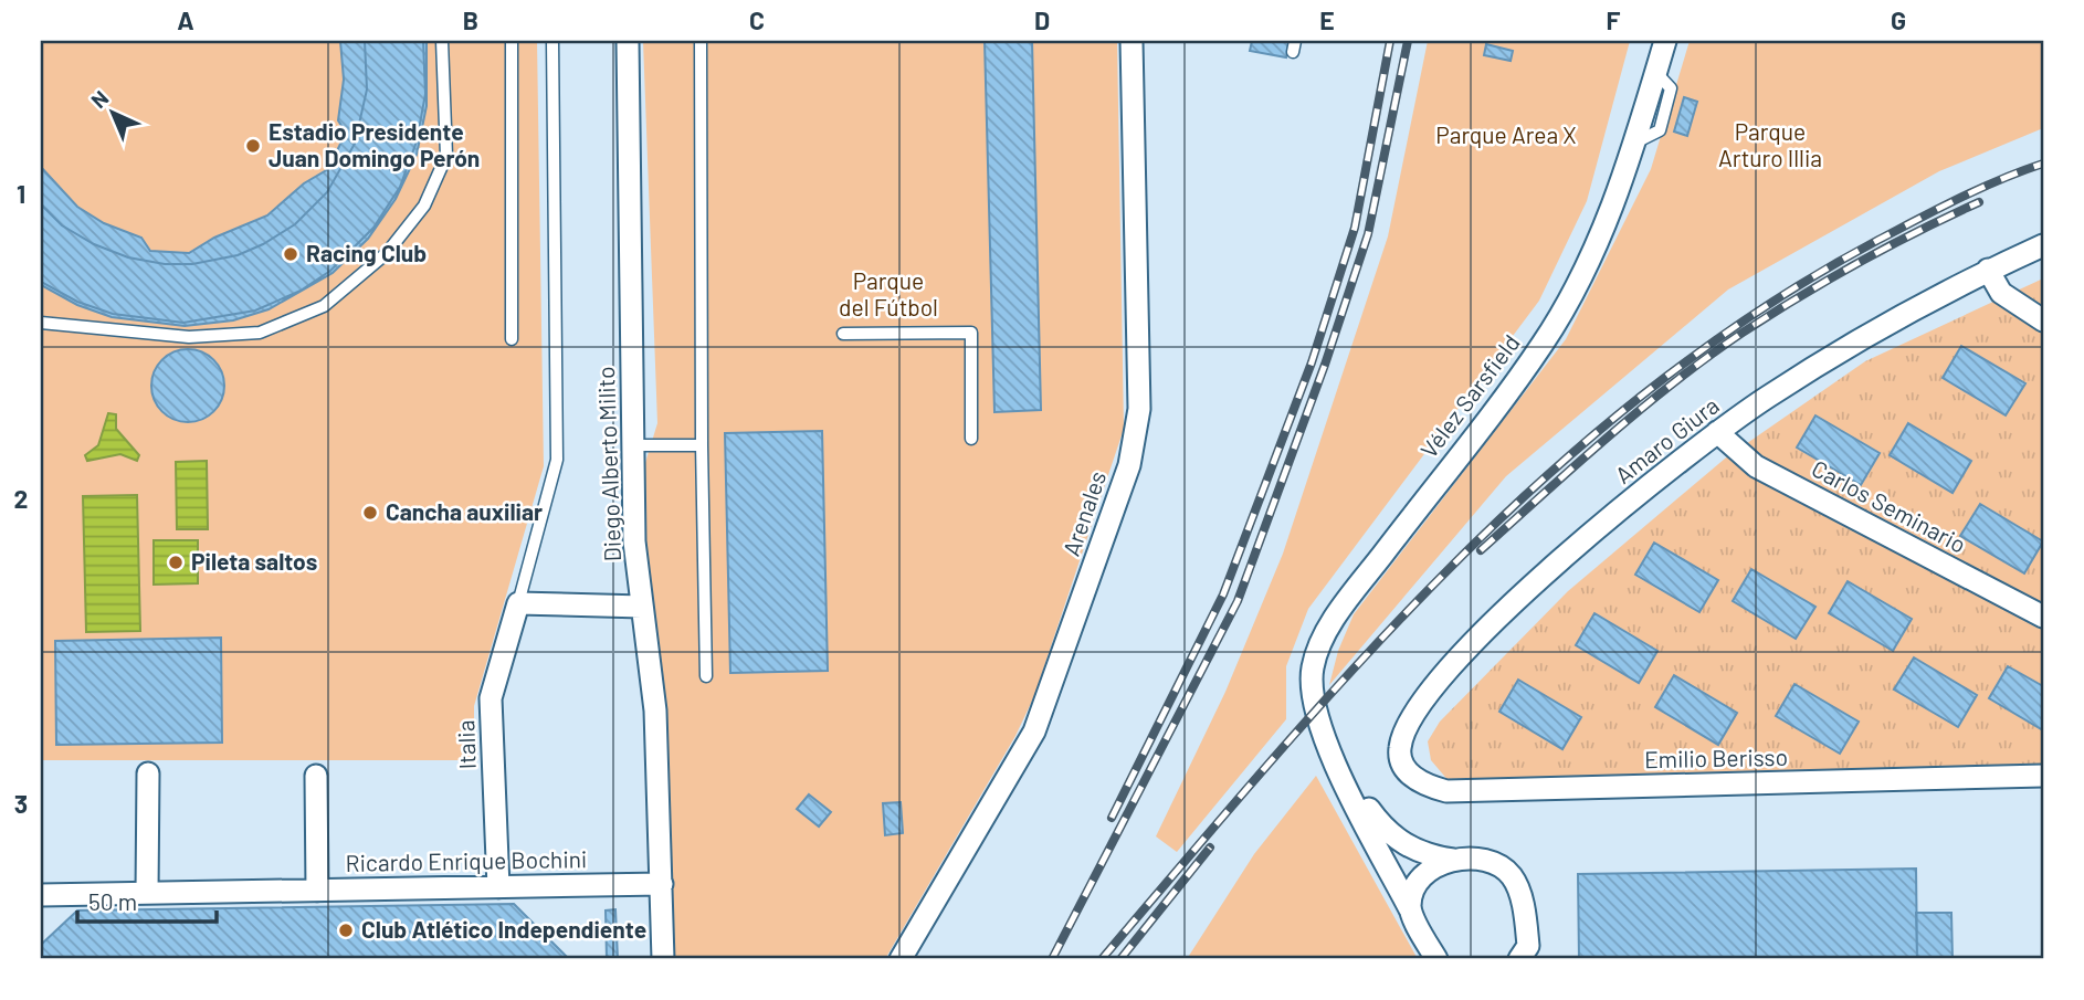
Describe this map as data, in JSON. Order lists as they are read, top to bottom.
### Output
{
  "streets": {
    "street": [
      "Vélez Sarsfield",
      "Amaro Giura",
      "Diego Alberto Milito",
      "Carlos Seminario",
      "Arenales",
      "Italia",
      "Emilio Berisso",
      "Ricardo Enrique Bochini"
    ]
  },
  "crossings": [
    ["Amaro Giura", "Carlos Seminario"],
    ["Amaro Giura", "Emilio Berisso"],
    ["Diego Alberto Milito", "Ricardo Enrique Bochini"],
    ["Italia", "Ricardo Enrique Bochini"]
  ],
  "parks": ["Parque Arturo Illia", "Parque Area X", "Parque del Fútbol"],
  "places": [
    "Estadio Presidente Juan Domingo Perón",
    "Racing Club",
    "Cancha auxiliar",
    "Pileta saltos",
    "Club Atlético Independiente"
  ],
  "scale_bar": "50 m",
  "north": "top left",
  "grid": {
    "columns": [
      "A",
      "B",
      "C",
      "D",
      "E",
      "F",
      "G"
    ],
    "rows": ["1", "2", "3"]
  }
}
